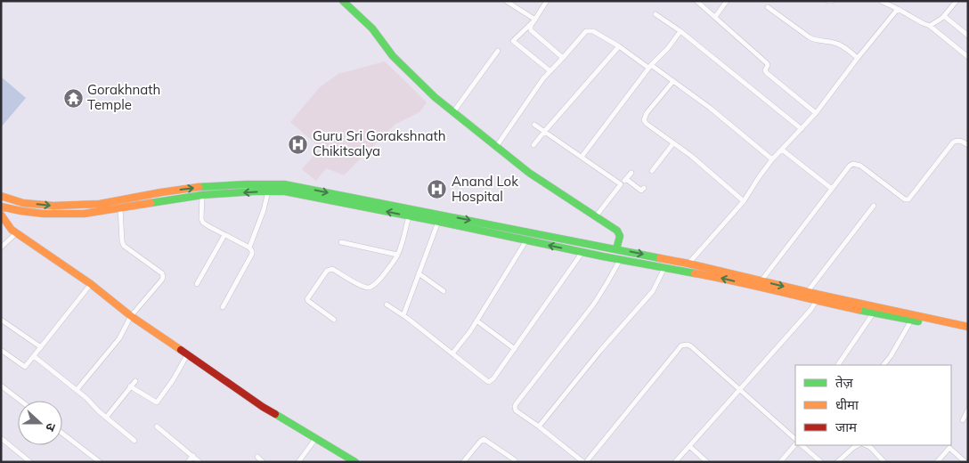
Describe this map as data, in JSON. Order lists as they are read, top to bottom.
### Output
{
  "places": {
    "temple": ["Gorakhnath Temple"],
    "hospital": ["Guru Sri Gorakshnath Chikitsalya", "Anand Lok Hospital"]
  },
  "legend": ["तेज़", "धीमा", "जाम"],
  "north": "right"
}
